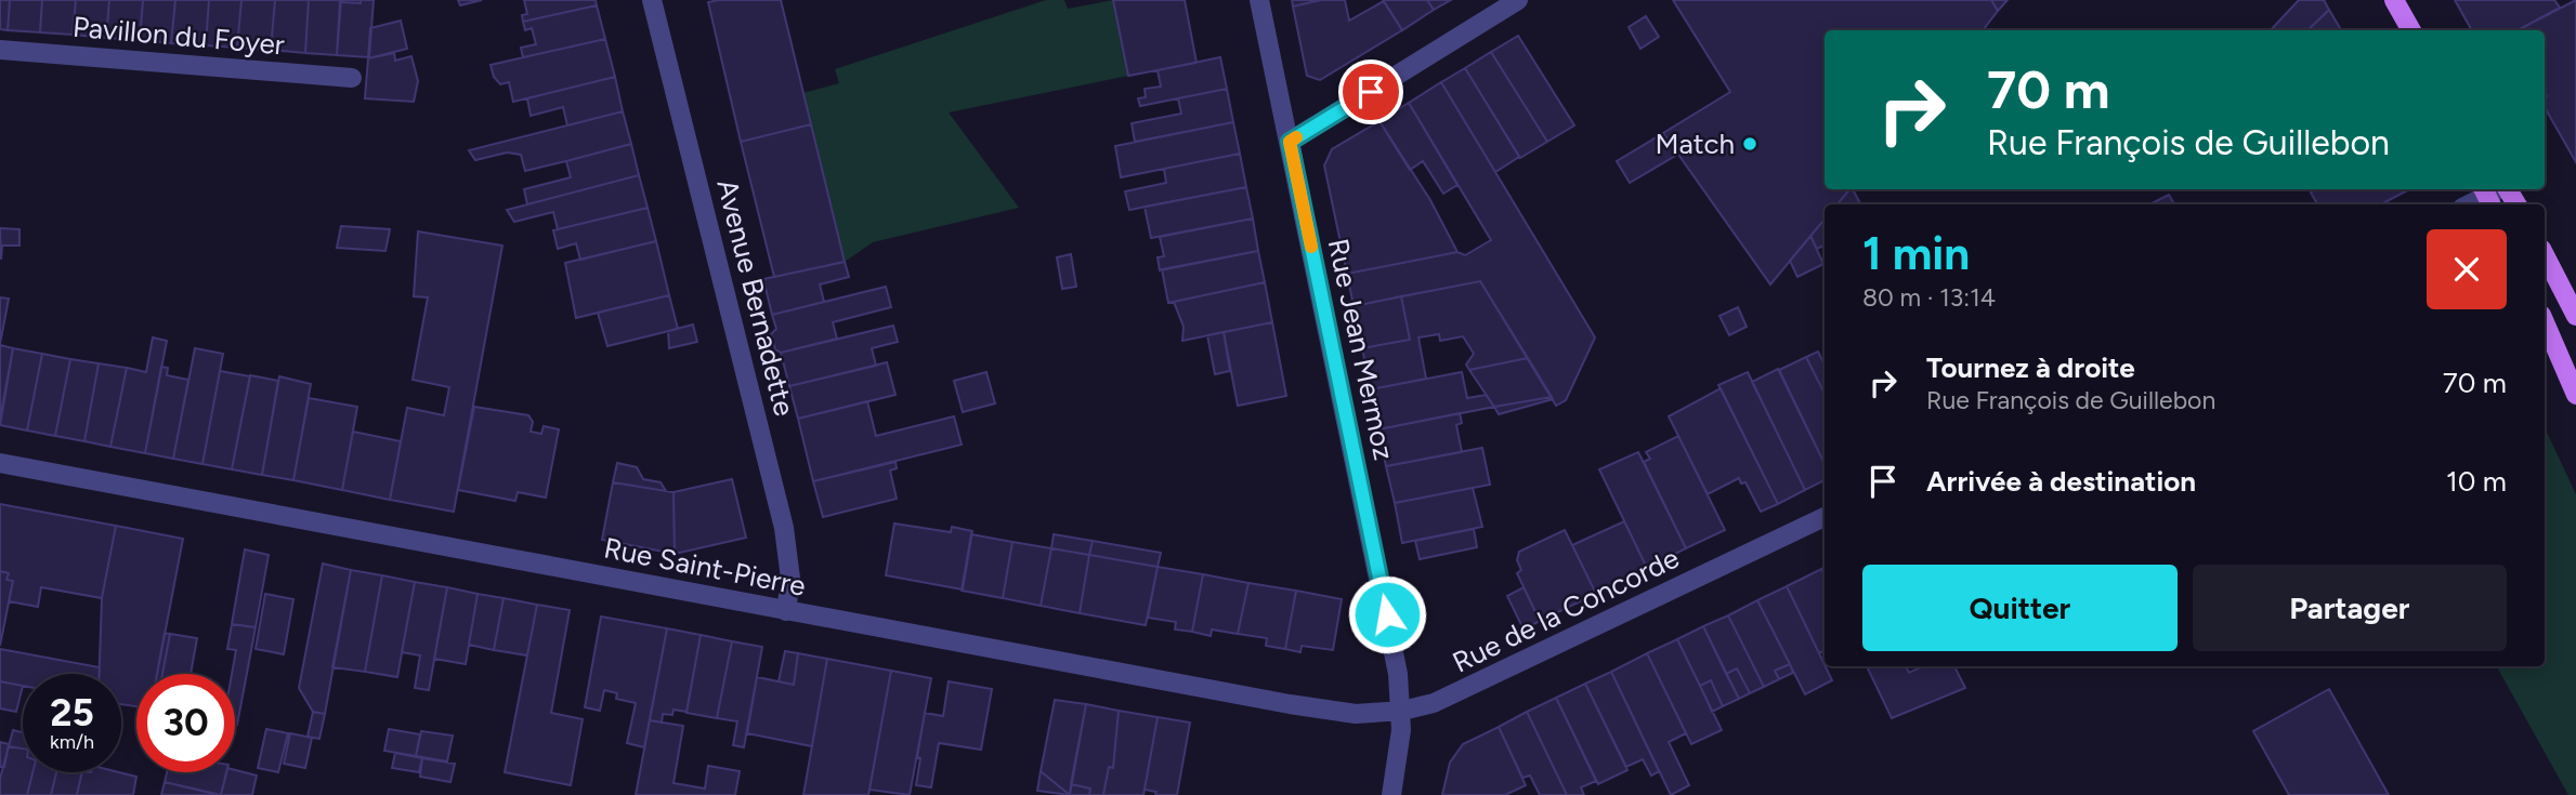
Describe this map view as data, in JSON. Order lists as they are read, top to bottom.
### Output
{
  "streets": {
    "street": [
      "Pavillon du Foyer",
      "Avenue Bernadette",
      "Rue Jean Mermoz",
      "Rue Saint-Pierre",
      "Rue de la Concorde"
    ]
  },
  "crossings": [
    ["Avenue Bernadette", "Rue Saint-Pierre"],
    ["Rue Jean Mermoz", "Rue Saint-Pierre"],
    ["Rue Jean Mermoz", "Rue de la Concorde"],
    ["Rue Saint-Pierre", "Rue de la Concorde"]
  ],
  "places": ["Match"],
  "page": {
    "turn": ["70 m", "Rue François de Guillebon"],
    "heading": ["1 min", "80 m · 13:14"],
    "list": [
      {
        "name": "Tournez à droite",
        "note": "Rue François de Guillebon",
        "value": "70 m"
      },
      {
        "name": "Arrivée à destination",
        "value": "10 m"
      }
    ],
    "buttons": ["Quitter", "Partager"],
    "speed": "25 km/h",
    "limit": "30"
  }
}
